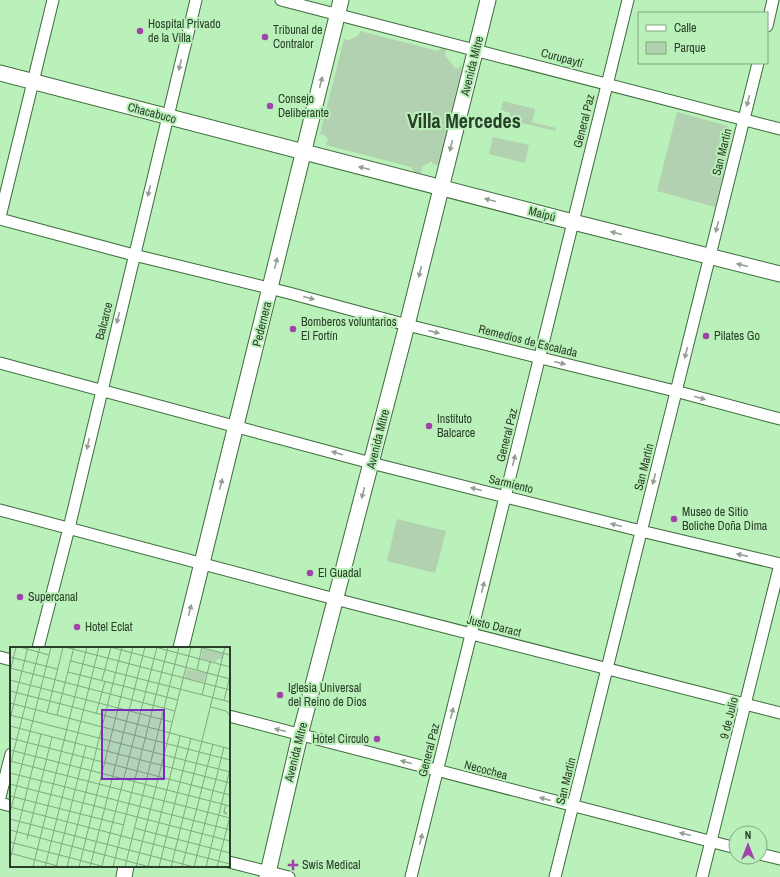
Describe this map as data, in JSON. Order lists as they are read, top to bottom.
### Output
{
  "streets": {
    "street": [
      "Curupaytí",
      "Avenida Mitre",
      "Chacabuco",
      "General Paz",
      "San Martín",
      "Maipú",
      "Balcarce",
      "Pedernera",
      "Remedios de Escalada",
      "Sarmiento",
      "Justo Daract",
      "9 de Julio",
      "Necochea"
    ]
  },
  "crossings": [
    ["Curupaytí", "Avenida Mitre"],
    ["Curupaytí", "General Paz"],
    ["Curupaytí", "San Martín"],
    ["Curupaytí", "Pedernera"],
    ["Avenida Mitre", "Maipú"],
    ["Avenida Mitre", "Remedios de Escalada"],
    ["Avenida Mitre", "Sarmiento"],
    ["Avenida Mitre", "Justo Daract"],
    ["Avenida Mitre", "Necochea"],
    ["Chacabuco", "Maipú"],
    ["Chacabuco", "Balcarce"],
    ["Chacabuco", "Pedernera"],
    ["General Paz", "Maipú"],
    ["General Paz", "Remedios de Escalada"],
    ["General Paz", "Sarmiento"],
    ["General Paz", "Justo Daract"],
    ["General Paz", "Necochea"],
    ["San Martín", "Maipú"],
    ["San Martín", "Remedios de Escalada"],
    ["San Martín", "Sarmiento"],
    ["San Martín", "Justo Daract"],
    ["San Martín", "Necochea"],
    ["Maipú", "Pedernera"],
    ["Balcarce", "Remedios de Escalada"],
    ["Balcarce", "Sarmiento"],
    ["Balcarce", "Justo Daract"],
    ["Pedernera", "Remedios de Escalada"],
    ["Pedernera", "Sarmiento"],
    ["Pedernera", "Justo Daract"],
    ["Sarmiento", "9 de Julio"],
    ["Justo Daract", "9 de Julio"],
    ["9 de Julio", "Necochea"]
  ],
  "one_way": [
    "Avenida Mitre",
    "General Paz",
    "San Martín",
    "Maipú",
    "Balcarce",
    "Pedernera",
    "Remedios de Escalada",
    "Sarmiento",
    "Necochea"
  ],
  "districts": ["Villa Mercedes"],
  "places": {
    "other": [
      "Hospital Privado de la Villa",
      "Tribunal de Contralor",
      "Consejo Deliberante",
      "Bomberos voluntarios El Fortín",
      "Pilates Go",
      "Instituto Balcarce",
      "Museo de Sitio Boliche Doña Dima",
      "El Guadal",
      "Supercanal",
      "Hotel Eclat",
      "Iglesia Universal del Reino de Dios",
      "Hotel Circulo"
    ],
    "health": ["Swis Medical"]
  },
  "legend": ["Calle", "Parque"],
  "north": "top"
}
